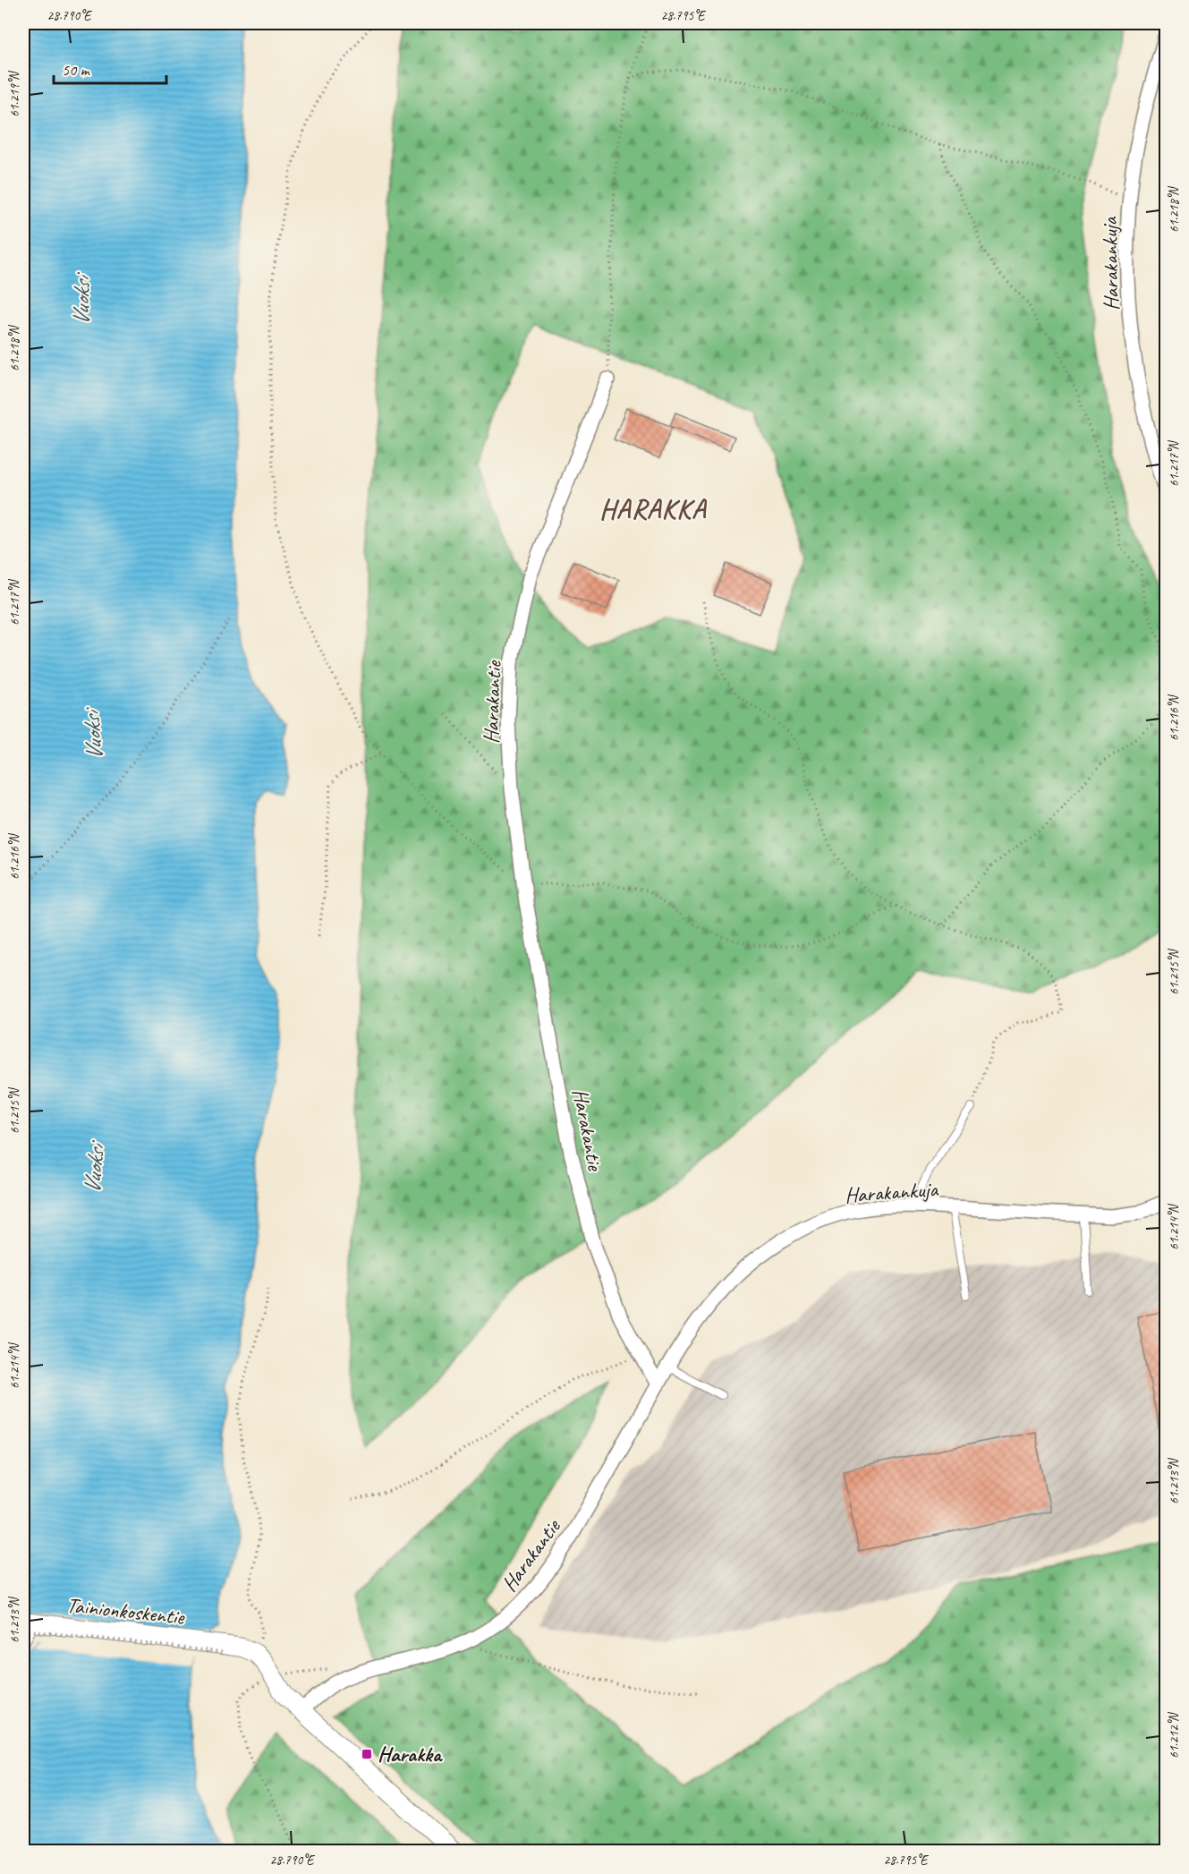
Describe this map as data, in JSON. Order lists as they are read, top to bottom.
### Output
{
  "streets": {
    "street": ["Harakankuja", "Harakantie", "Tainionkoskentie"]
  },
  "crossings": [
    ["Harakankuja", "Harakantie"]
  ],
  "districts": ["HARAKKA"],
  "water": ["Vuoksi"],
  "places": {
    "transit": ["Harakka"]
  },
  "scale_bar": "50 m",
  "coordinates": [
    "28.790°E",
    "28.795°E",
    "61.219°N",
    "61.218°N",
    "61.217°N",
    "61.216°N",
    "61.215°N",
    "61.214°N",
    "61.213°N",
    "61.212°N"
  ]
}
